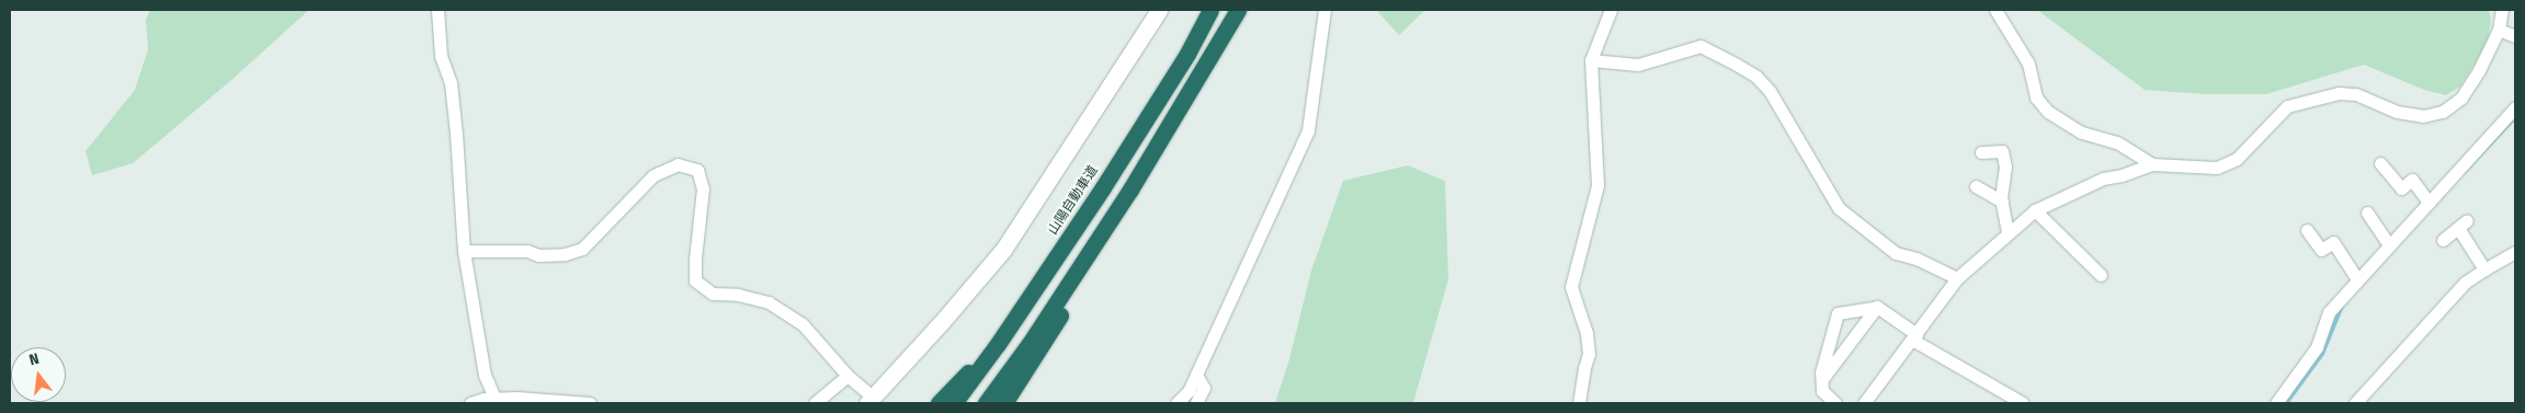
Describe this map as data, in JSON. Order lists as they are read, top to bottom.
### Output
{
  "streets": {
    "highway": ["山陽自動車道"]
  },
  "north": "top"
}
